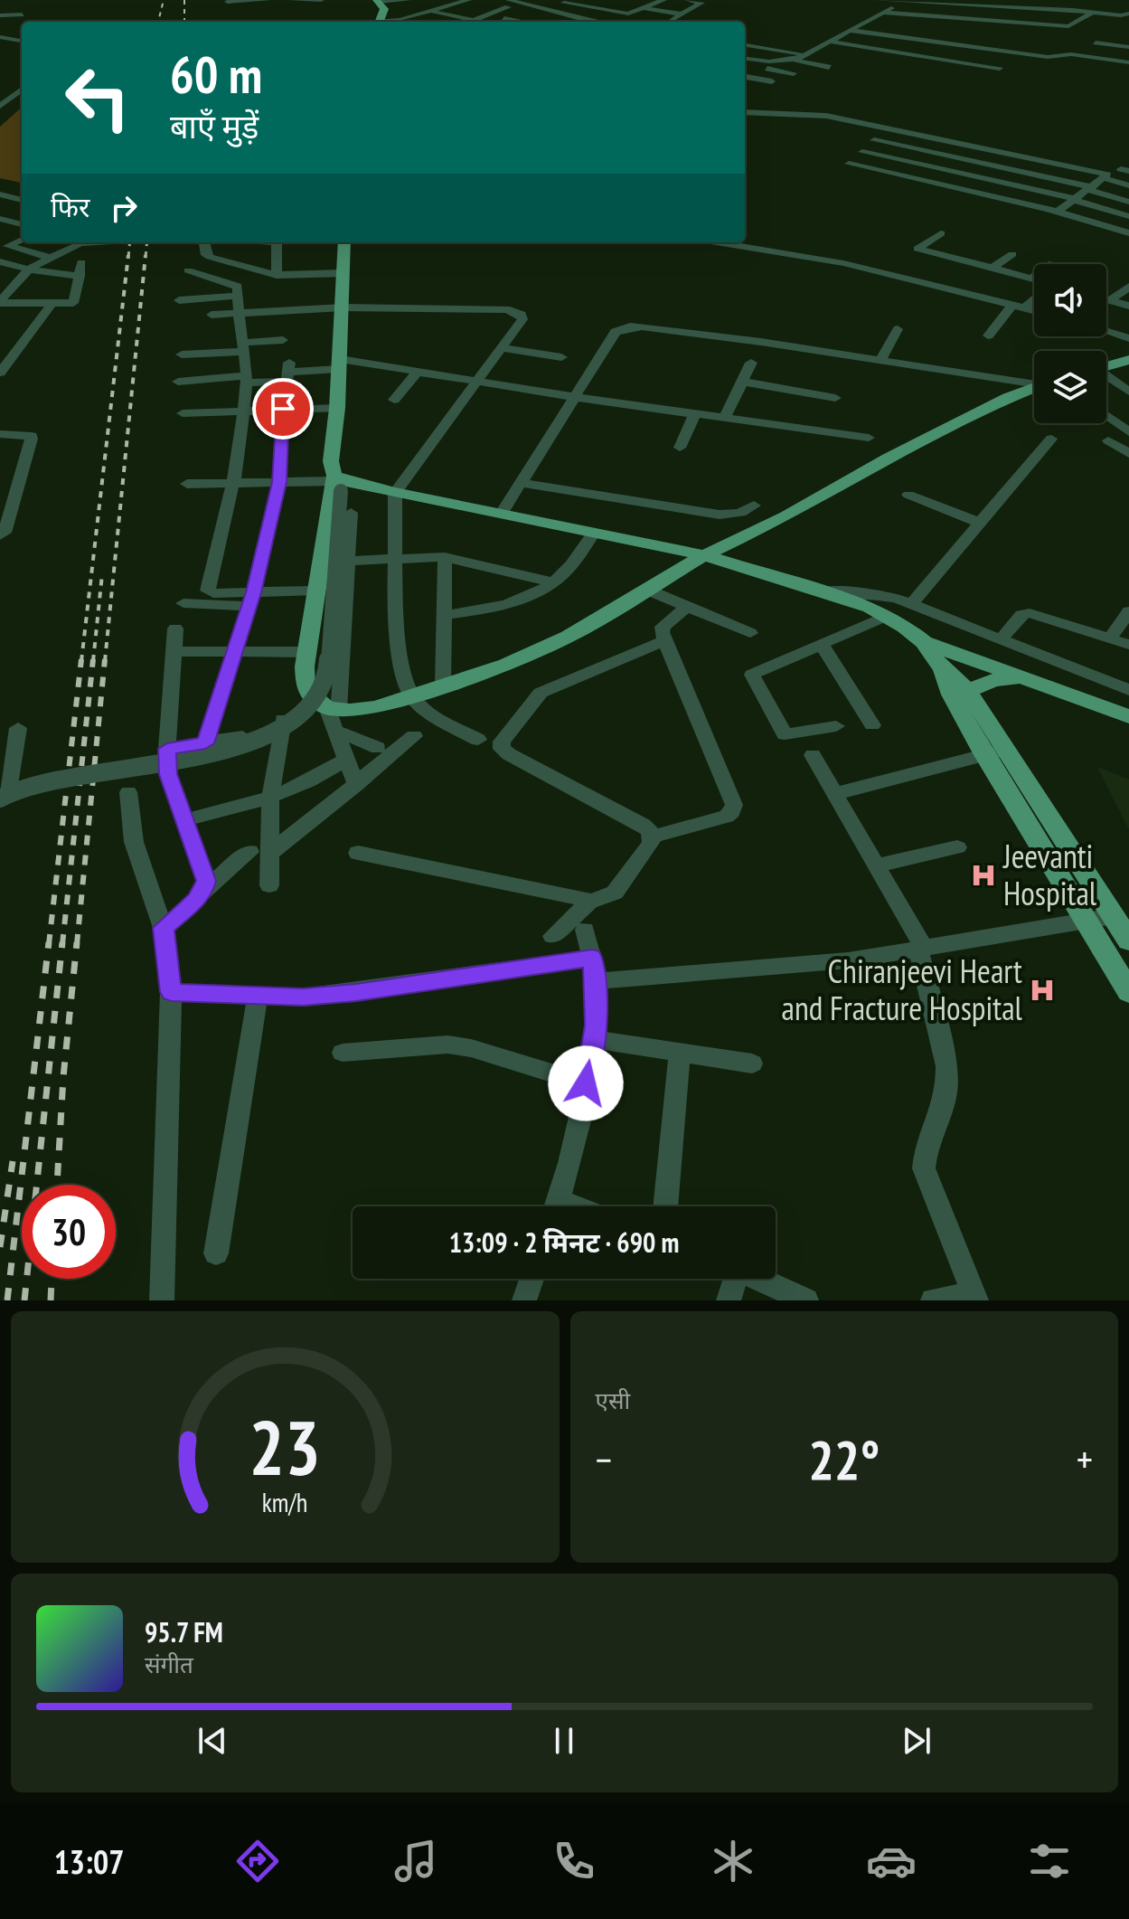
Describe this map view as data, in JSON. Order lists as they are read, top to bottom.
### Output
{
  "places": {
    "hospital": ["Jeevanti Hospital", "Chiranjeevi Heart and Fracture Hospital"]
  },
  "page": {
    "turn": ["60 m", "बाएँ मुड़ें"],
    "then": "फिर",
    "limit": "30",
    "trip": "13:09 · 2 मिनट · 690 m",
    "tile": "एसी",
    "heat": ["−", "22°", "+"],
    "song": ["95.7 FM", "संगीत"],
    "tabs": "13:07",
    "gauge": ["23", "km/h"]
  }
}
